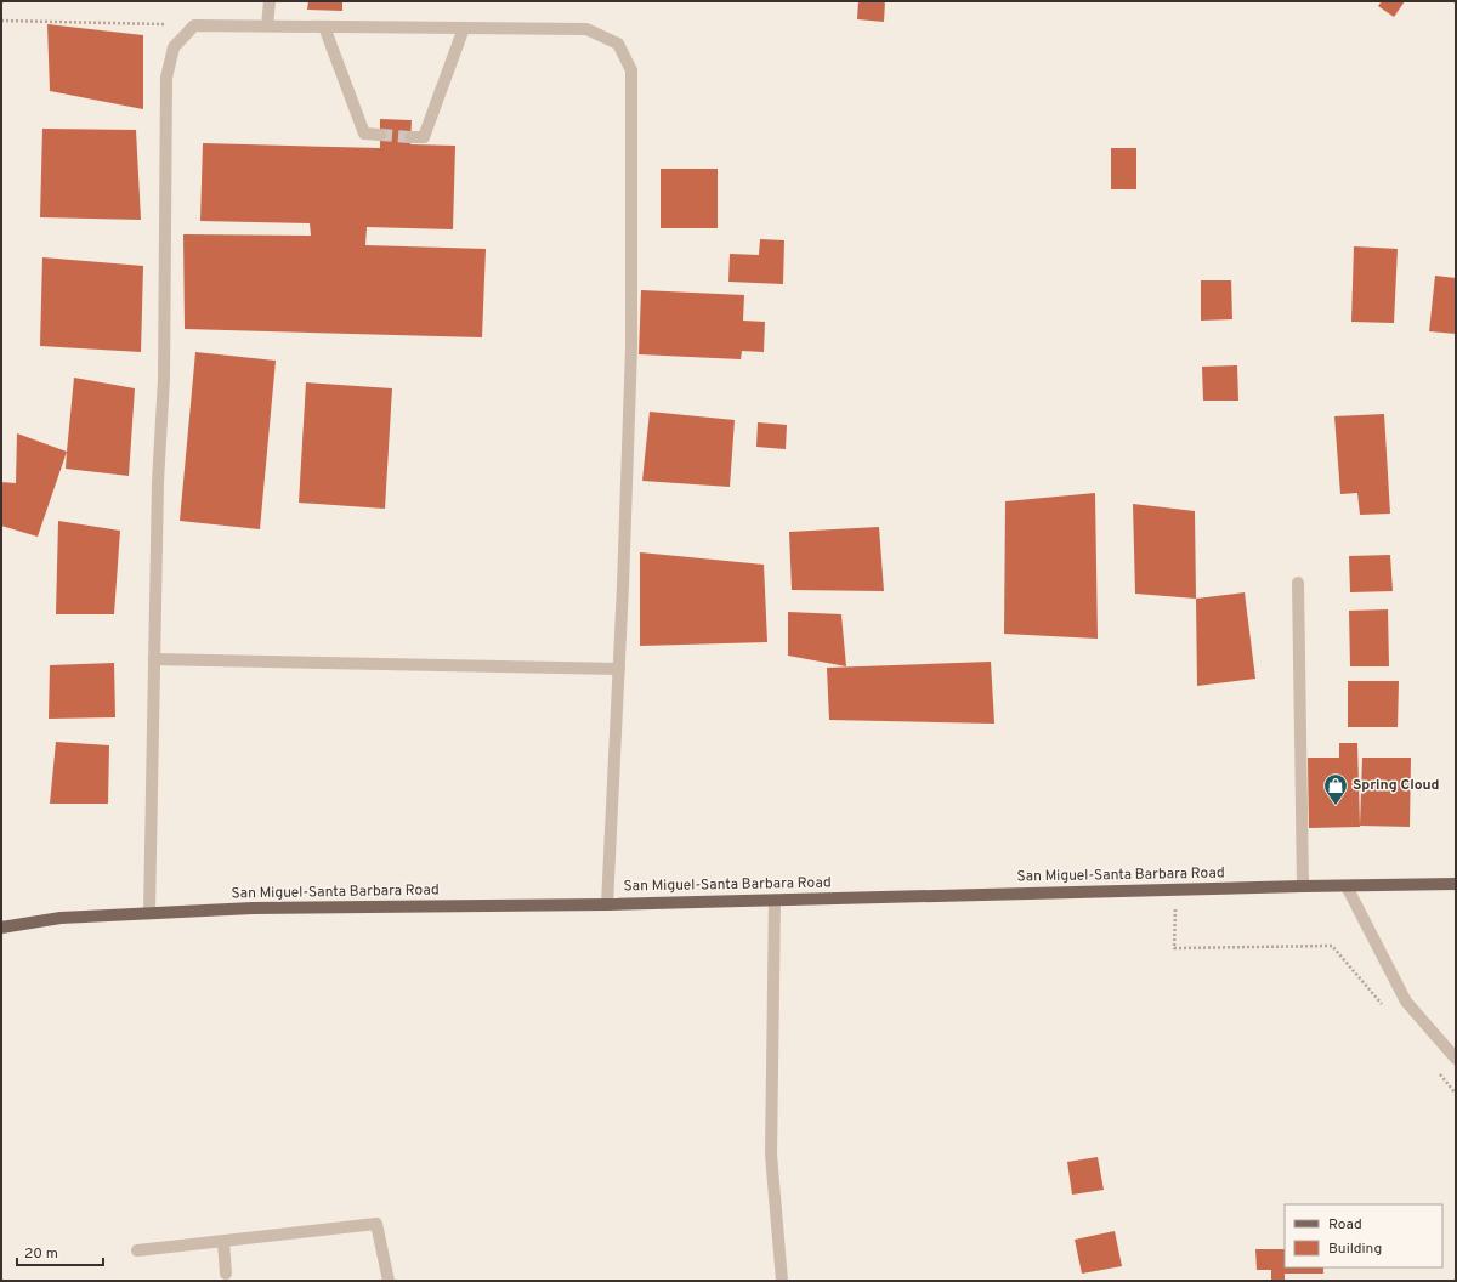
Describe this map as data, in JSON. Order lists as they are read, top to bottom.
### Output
{
  "streets": {
    "main road": ["San Miguel-Santa Barbara Road"]
  },
  "places": {
    "shop": ["Spring Cloud"]
  },
  "legend": ["Road", "Building"],
  "scale_bar": "20 m"
}
